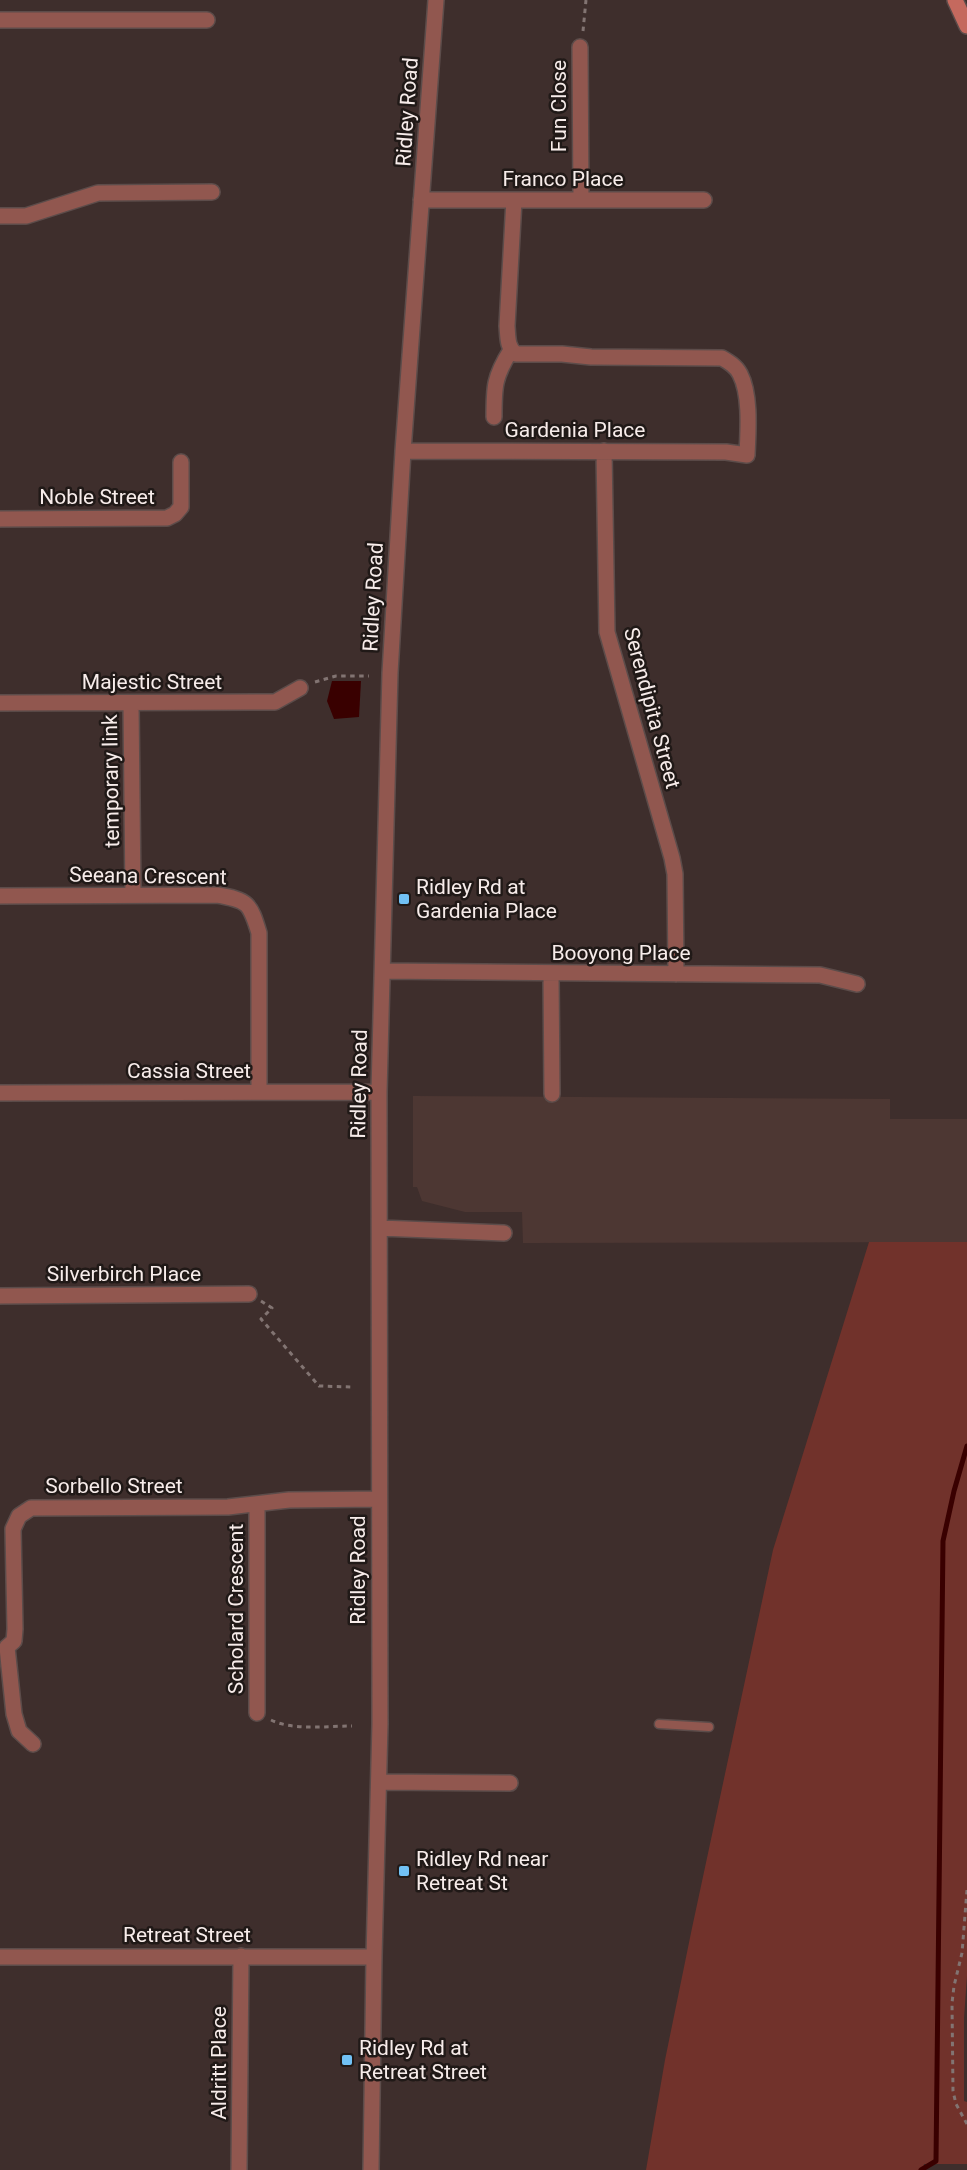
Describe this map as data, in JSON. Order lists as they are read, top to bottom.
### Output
{
  "streets": {
    "street": [
      "Fun Close",
      "Ridley Road",
      "Franco Place",
      "Gardenia Place",
      "Noble Street",
      "Majestic Street",
      "Serendipita Street",
      "temporary link",
      "Seeana Crescent",
      "Booyong Place",
      "Cassia Street",
      "Silverbirch Place",
      "Sorbello Street",
      "Scholard Crescent",
      "Retreat Street",
      "Aldritt Place"
    ]
  },
  "crossings": [
    ["Fun Close", "Franco Place"],
    ["Ridley Road", "Franco Place"],
    ["Ridley Road", "Gardenia Place"],
    ["Ridley Road", "Booyong Place"],
    ["Ridley Road", "Cassia Street"],
    ["Ridley Road", "Sorbello Street"],
    ["Ridley Road", "Retreat Street"],
    ["Gardenia Place", "Serendipita Street"],
    ["Majestic Street", "temporary link"],
    ["Serendipita Street", "Booyong Place"],
    ["temporary link", "Seeana Crescent"],
    ["Seeana Crescent", "Cassia Street"],
    ["Sorbello Street", "Scholard Crescent"],
    ["Retreat Street", "Aldritt Place"]
  ],
  "places": {
    "transit": ["Ridley Rd at Gardenia Place", "Ridley Rd near Retreat St", "Ridley Rd at Retreat Street"]
  }
}
